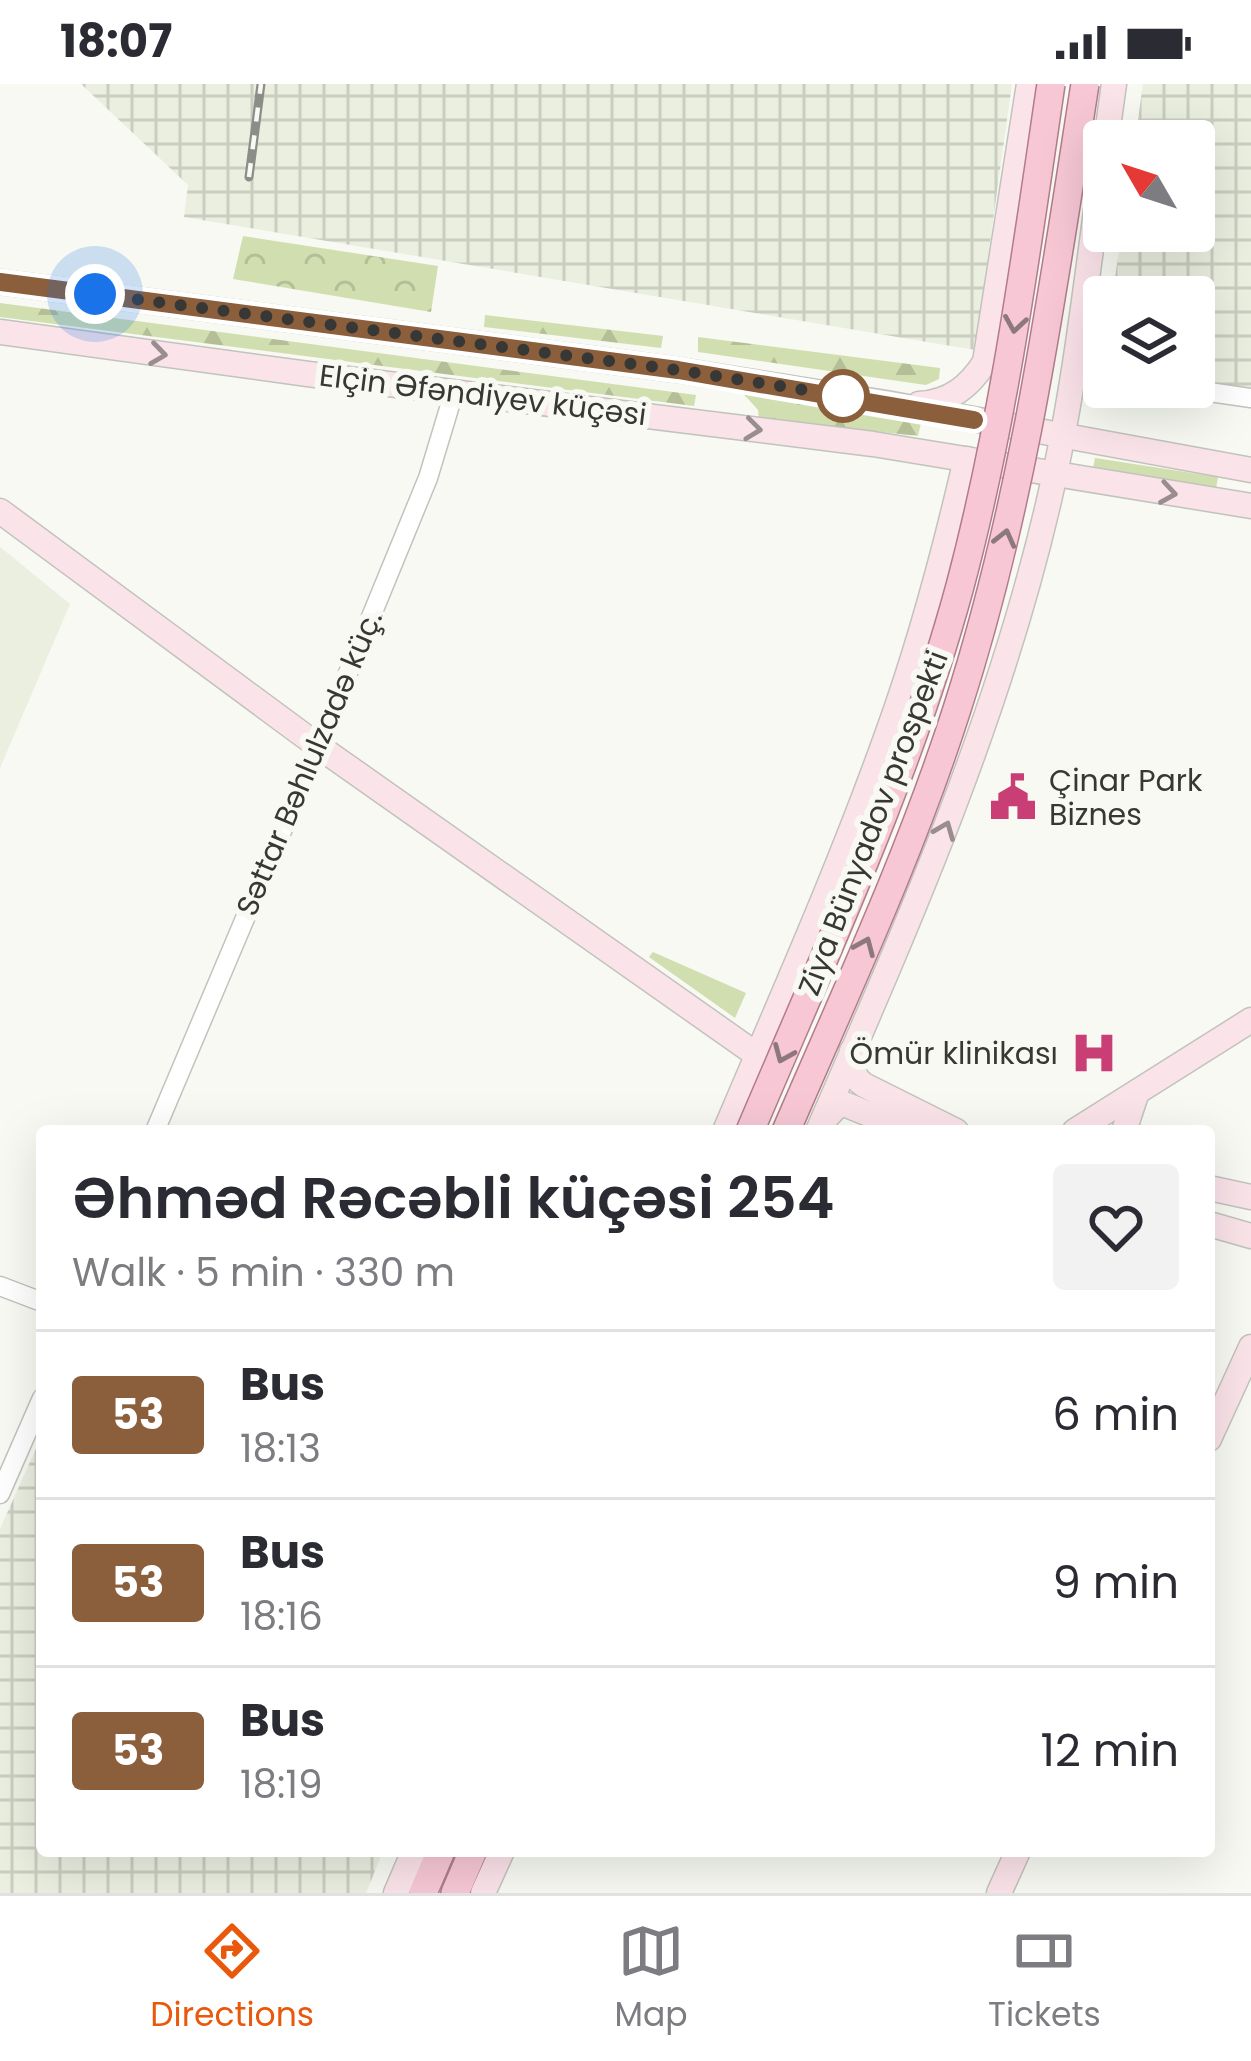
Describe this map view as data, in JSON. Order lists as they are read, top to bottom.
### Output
{
  "streets": {
    "main road": ["Elçin Əfəndiyev küçəsi", "Ziya Bünyadov prospekti"],
    "street": ["Səttar Bəhlulzadə küç."]
  },
  "crossings": [
    ["Elçin Əfəndiyev küçəsi", "Səttar Bəhlulzadə küç."],
    ["Elçin Əfəndiyev küçəsi", "Ziya Bünyadov prospekti"]
  ],
  "places": {
    "public building": ["Çinar Park Biznes"],
    "hospital": ["Ömür klinikası"]
  },
  "lines": ["bus line 53"],
  "north": "top left",
  "page": {
    "status": "18:07",
    "heading": ["Əhməd Rəcəbli küçəsi 254", "Walk · 5 min · 330 m"],
    "list": [
      {
        "mark": "53",
        "name": "Bus",
        "note": "18:13",
        "value": "6 min"
      },
      {
        "mark": "53",
        "name": "Bus",
        "note": "18:16",
        "value": "9 min"
      },
      {
        "mark": "53",
        "name": "Bus",
        "note": "18:19",
        "value": "12 min"
      }
    ],
    "tabs": ["Directions", "Map", "Tickets"]
  }
}
